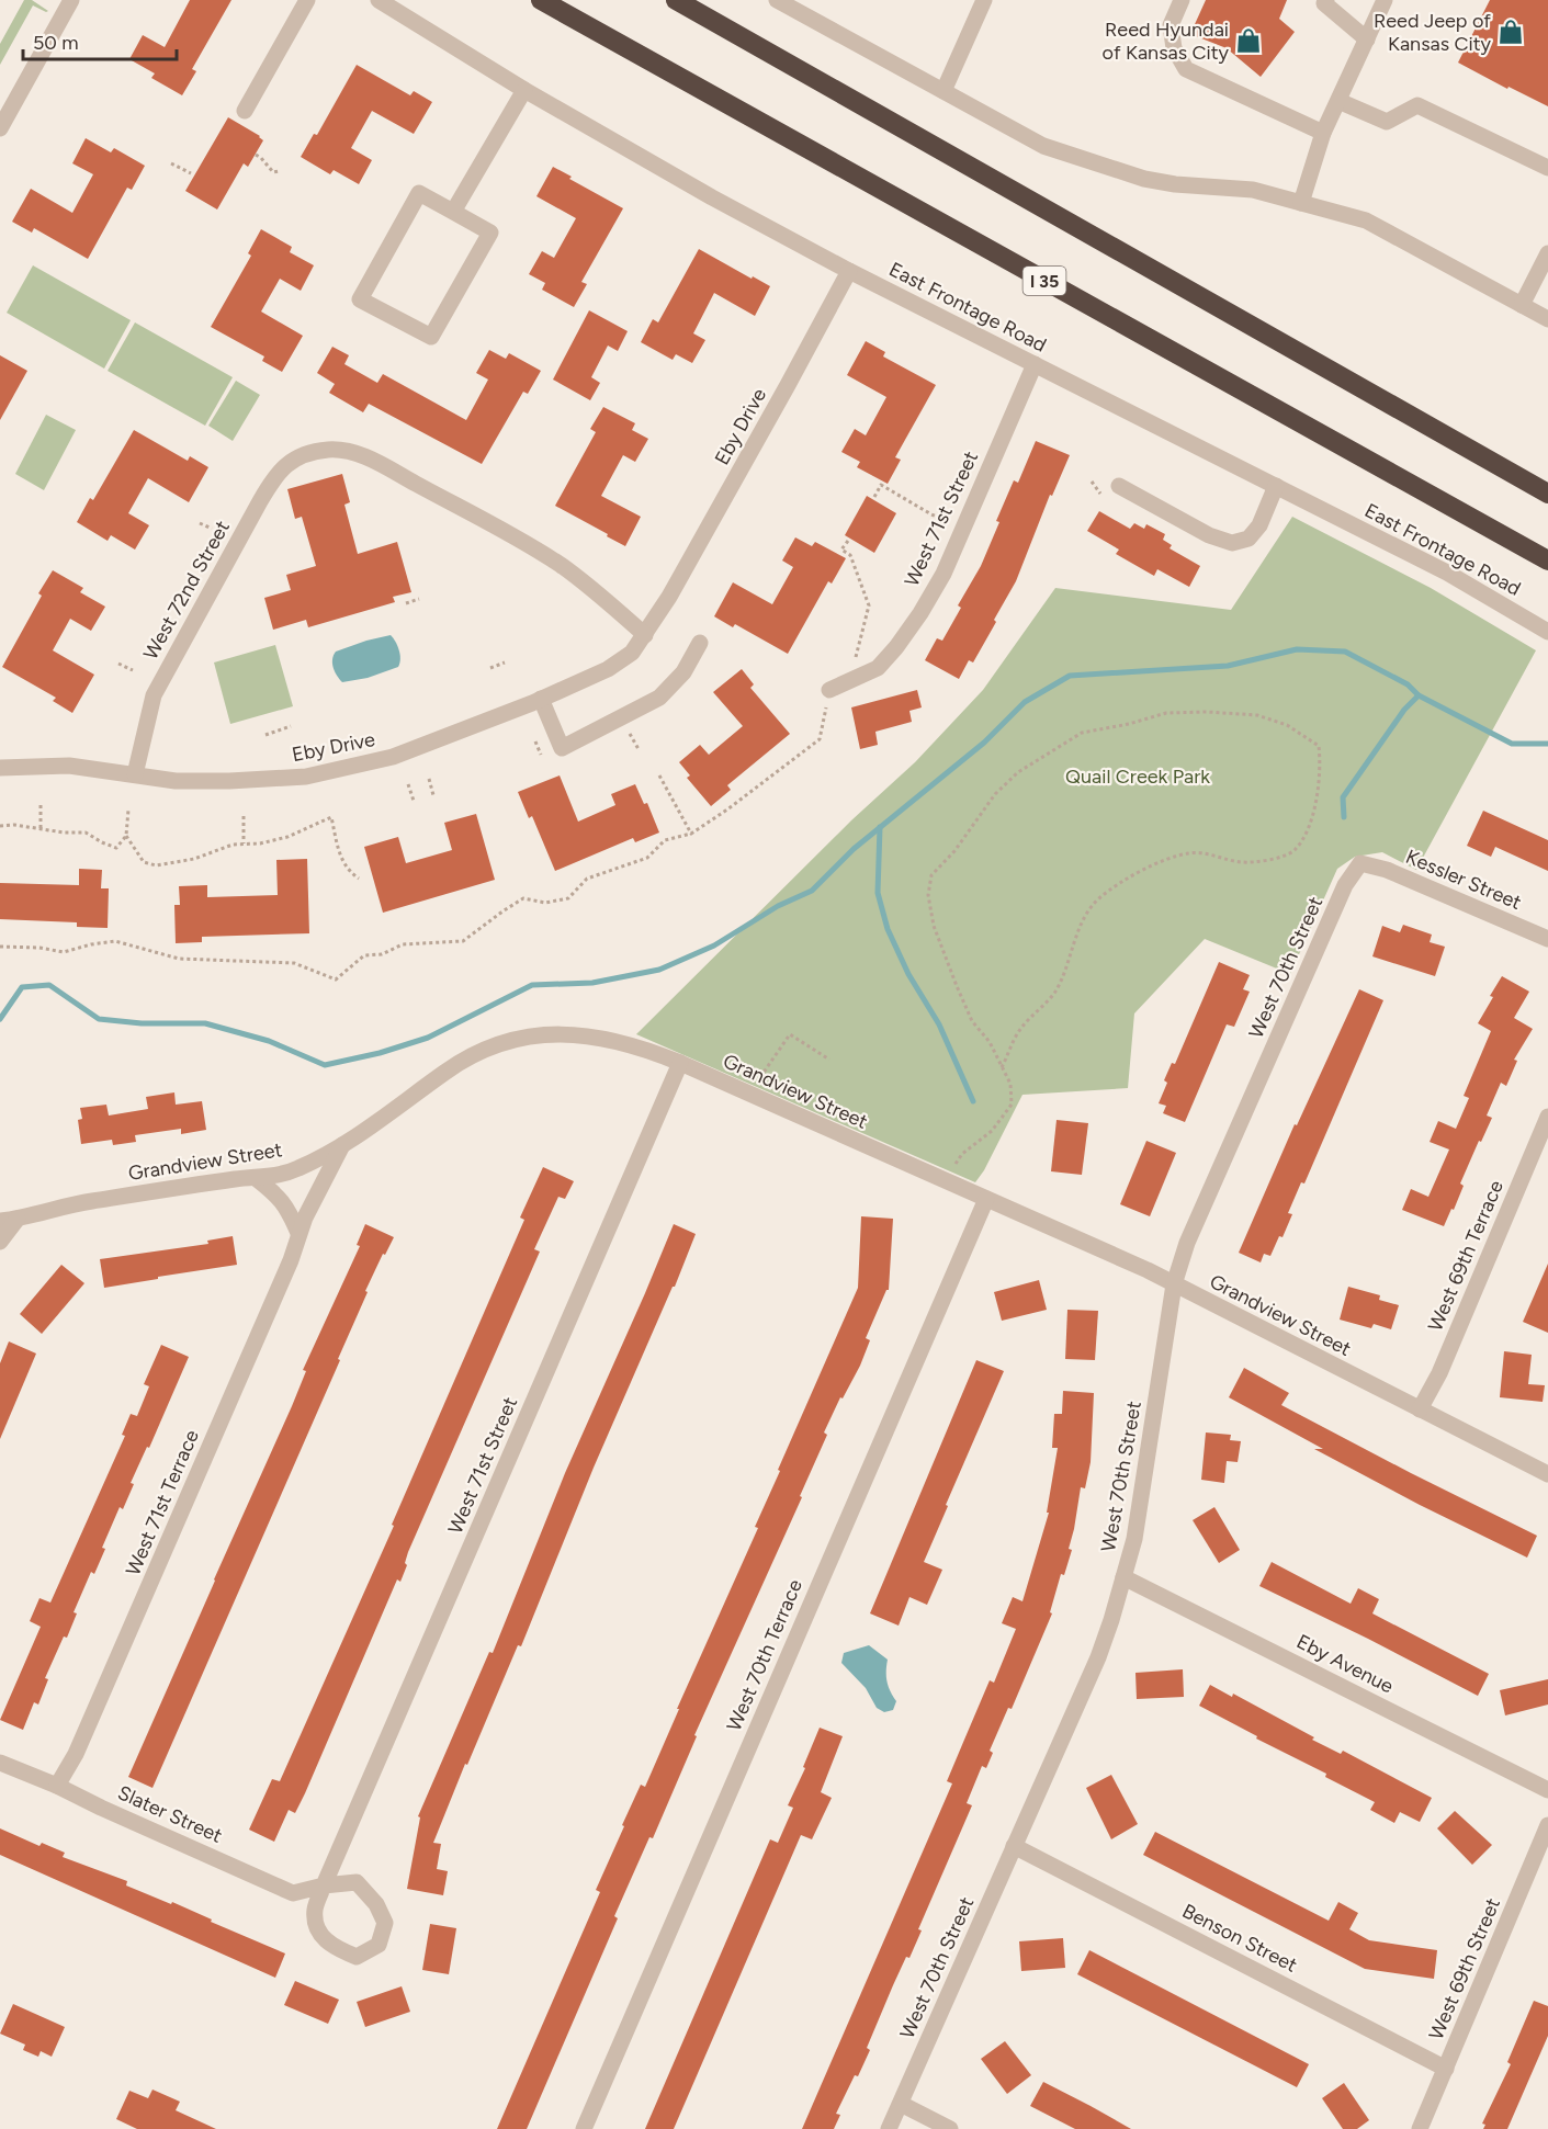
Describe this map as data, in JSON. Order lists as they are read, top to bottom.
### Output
{
  "streets": {
    "highway": ["I 35"],
    "street": [
      "East Frontage Road",
      "Eby Drive",
      "West 71st Street",
      "West 72nd Street",
      "Kessler Street",
      "West 70th Street",
      "Grandview Street",
      "West 69th Terrace",
      "West 71st Terrace",
      "West 70th Terrace",
      "Eby Avenue",
      "Slater Street",
      "Benson Street",
      "West 69th Street"
    ]
  },
  "crossings": [
    ["East Frontage Road", "Eby Drive"],
    ["East Frontage Road", "West 71st Street"],
    ["Eby Drive", "West 72nd Street"],
    ["West 71st Street", "Grandview Street"],
    ["West 71st Street", "Slater Street"],
    ["Kessler Street", "West 70th Street"],
    ["West 70th Street", "Grandview Street"],
    ["West 70th Street", "Eby Avenue"],
    ["West 70th Street", "Benson Street"],
    ["Grandview Street", "West 69th Terrace"],
    ["Grandview Street", "West 71st Terrace"],
    ["Grandview Street", "West 70th Terrace"],
    ["West 71st Terrace", "Slater Street"],
    ["Benson Street", "West 69th Street"]
  ],
  "parks": ["Quail Creek Park"],
  "places": {
    "shop": ["Reed Jeep of Kansas City", "Reed Hyundai of Kansas City"]
  },
  "scale_bar": "50 m"
}
